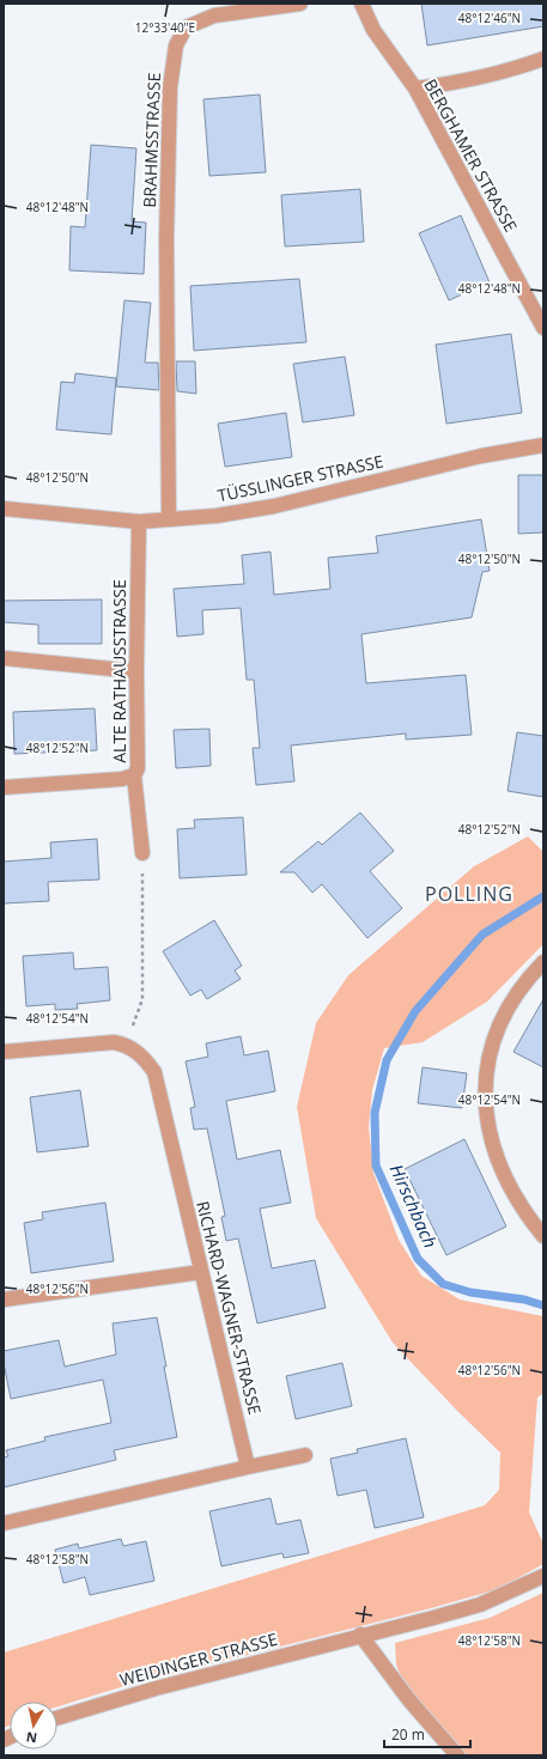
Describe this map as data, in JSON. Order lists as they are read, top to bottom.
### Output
{
  "streets": {
    "street": [
      "BRAHMSSTRASSE",
      "BERGHAMER STRASSE",
      "TÜSSLINGER STRASSE",
      "ALTE RATHAUSSTRASSE",
      "RICHARD-WAGNER-STRASSE",
      "WEIDINGER STRASSE"
    ]
  },
  "crossings": [
    ["BRAHMSSTRASSE", "TÜSSLINGER STRASSE"],
    ["TÜSSLINGER STRASSE", "ALTE RATHAUSSTRASSE"]
  ],
  "districts": ["POLLING"],
  "water": ["Hirschbach"],
  "scale_bar": "20 m",
  "north": "bottom",
  "coordinates": [
    "48°12'46\"N",
    "12°33'40\"E",
    "48°12'48\"N",
    "48°12'50\"N",
    "48°12'52\"N",
    "48°12'54\"N",
    "48°12'56\"N",
    "48°12'58\"N"
  ]
}
